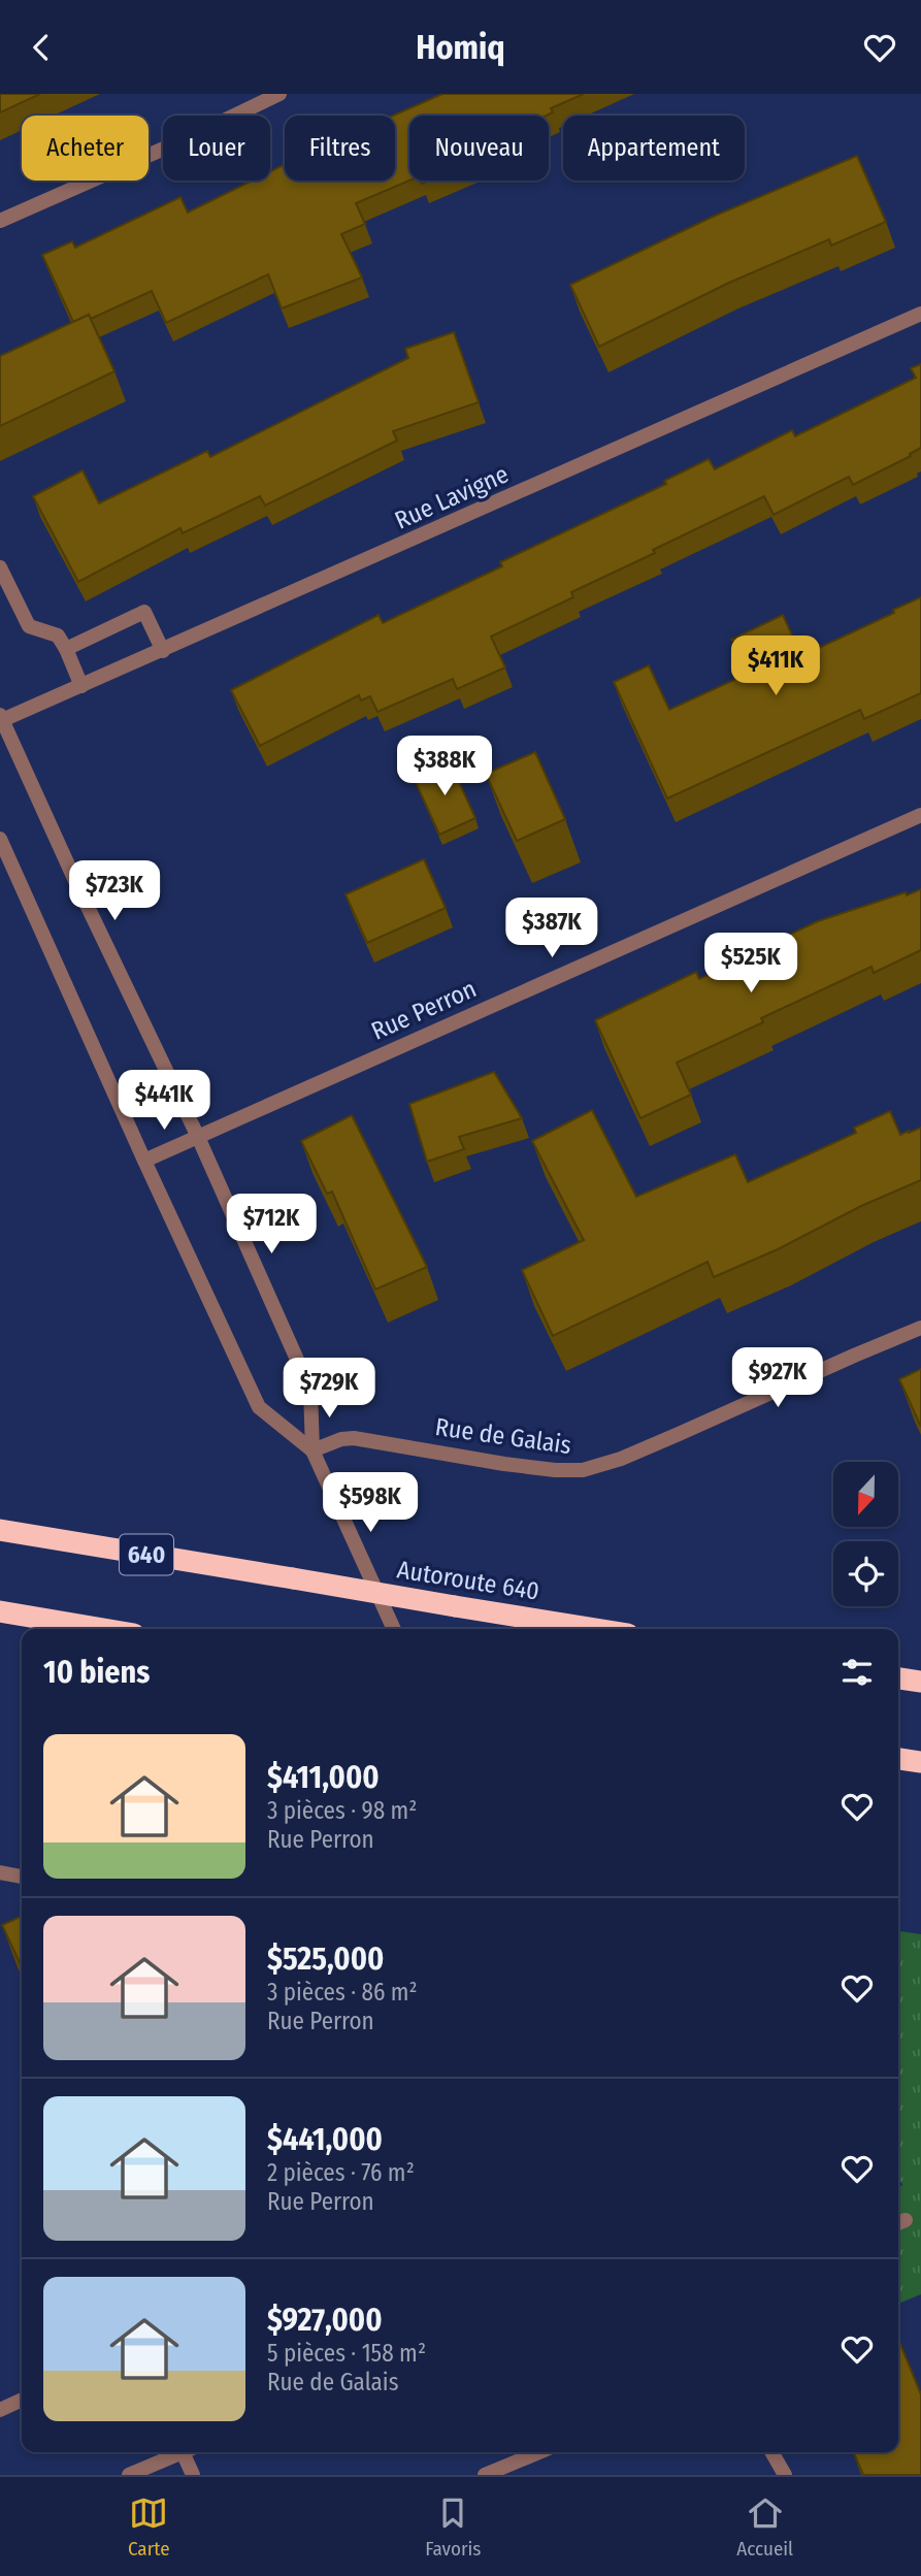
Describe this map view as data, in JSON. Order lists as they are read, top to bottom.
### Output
{
  "streets": {
    "highway": ["640", "Autoroute 640"],
    "street": ["Rue Lavigne", "Rue Perron", "Rue de Galais"]
  },
  "north": "bottom",
  "page": {
    "header": "Homiq",
    "chip": [
      "Acheter",
      "Louer",
      "Filtres",
      "Nouveau",
      "Appartement"
    ],
    "price": [
      "$411K",
      "$388K",
      "$723K",
      "$387K",
      "$525K",
      "$441K",
      "$712K",
      "$927K",
      "$729K",
      "$598K"
    ],
    "heading": "10 biens",
    "list": [
      {
        "name": "$411,000",
        "note": "3 pièces · 98 m² · Rue Perron"
      },
      {
        "name": "$525,000",
        "note": "3 pièces · 86 m² · Rue Perron"
      },
      {
        "name": "$441,000",
        "note": "2 pièces · 76 m² · Rue Perron"
      },
      {
        "name": "$927,000",
        "note": "5 pièces · 158 m² · Rue de Galais"
      }
    ],
    "tabs": ["Carte", "Favoris", "Accueil"]
  }
}
